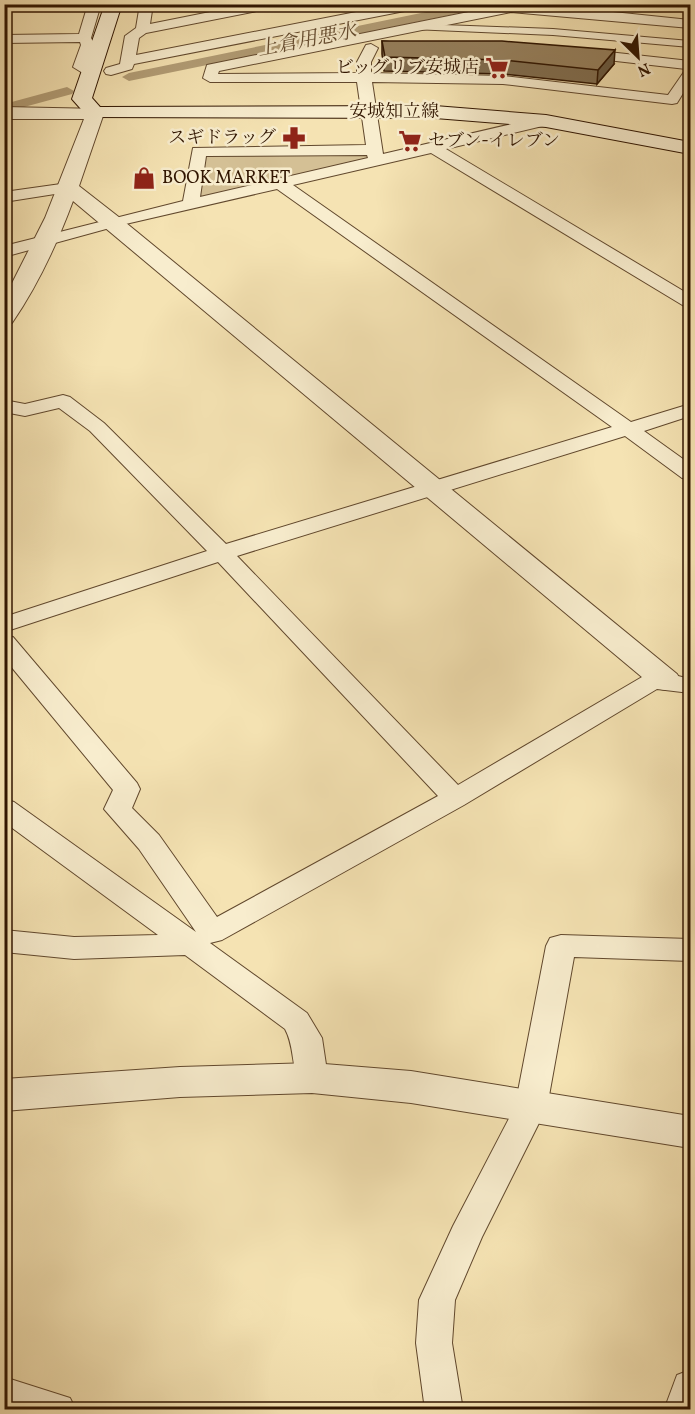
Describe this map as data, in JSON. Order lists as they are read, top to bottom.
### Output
{
  "streets": {
    "main road": ["安城知立線"]
  },
  "water": ["上倉用悪水"],
  "places": {
    "supermarket": ["ビッグリブ安城店", "セブン-イレブン"],
    "pharmacy": ["スギドラッグ"],
    "shop": ["BOOK MARKET"]
  },
  "north": "bottom right"
}
